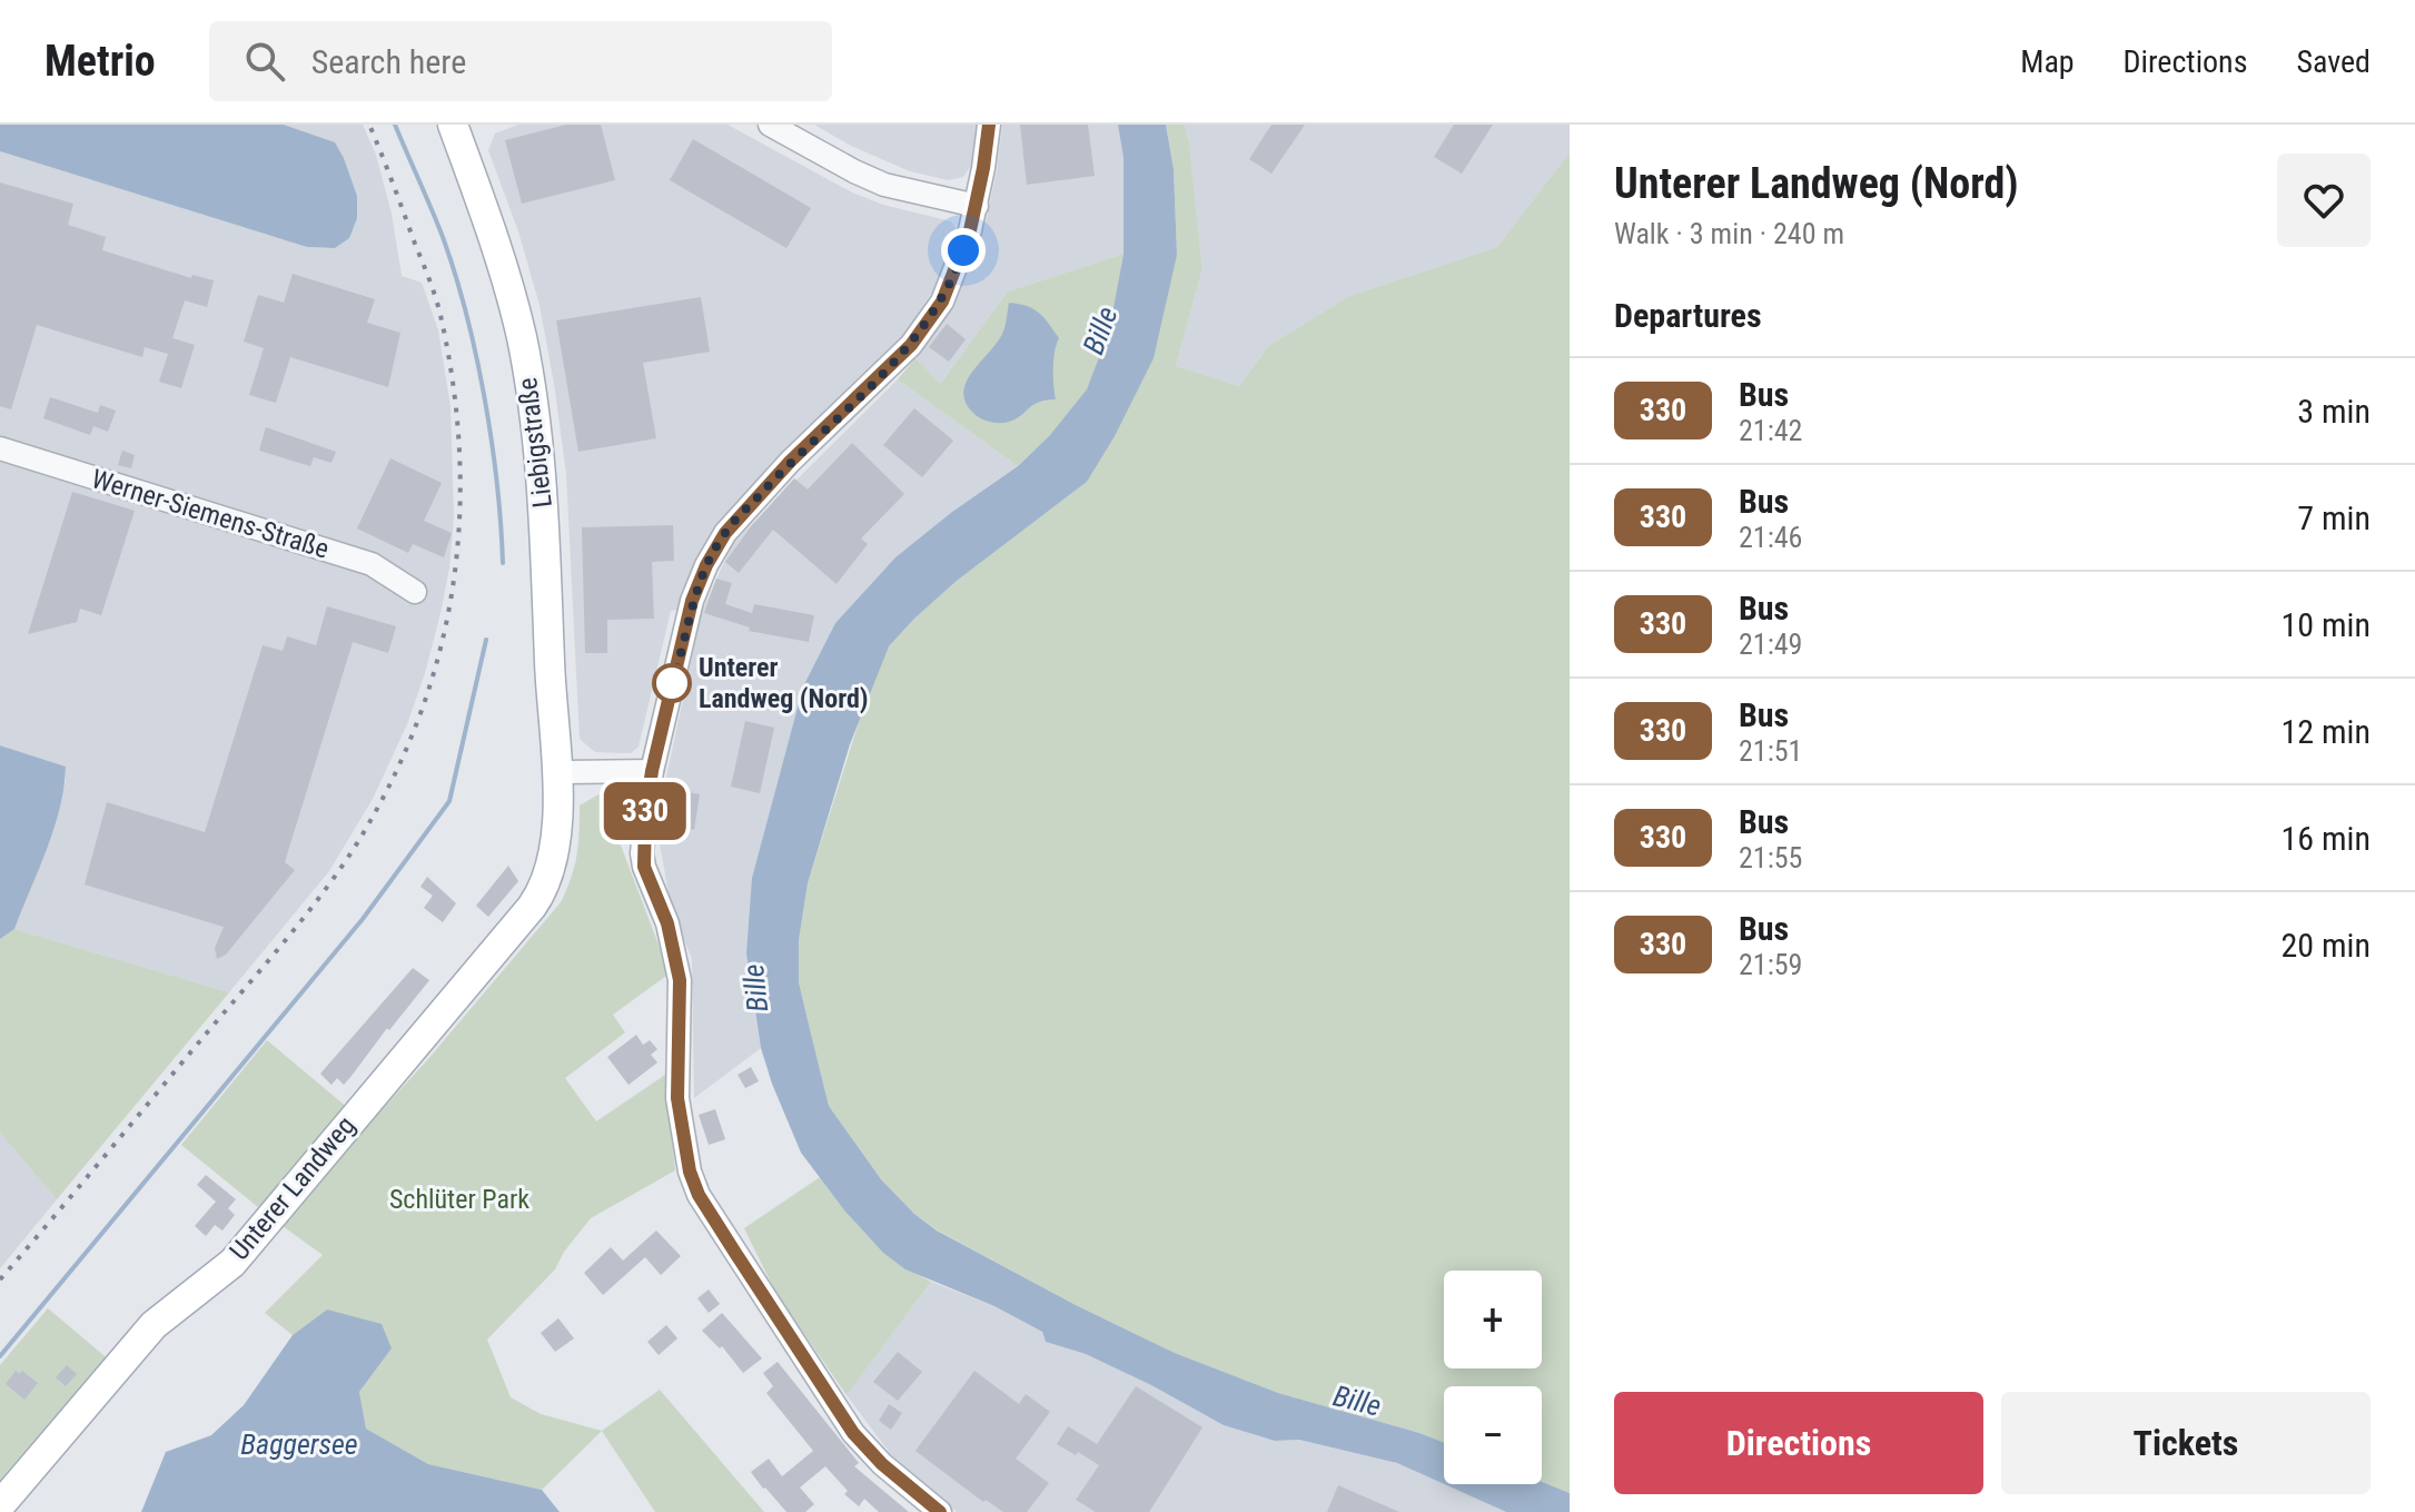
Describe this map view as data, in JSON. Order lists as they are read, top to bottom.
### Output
{
  "streets": {
    "main road": ["Liebigstraße", "Unterer Landweg"],
    "street": ["Werner-Siemens-Straße"]
  },
  "crossings": [
    ["Liebigstraße", "Unterer Landweg"]
  ],
  "water": ["Bille", "Baggersee"],
  "parks": ["Schlüter Park"],
  "places": ["Unterer Landweg (Nord)"],
  "lines": ["bus line 330"],
  "page": {
    "header": "Metrio",
    "search": "Search here",
    "nav": ["Map", "Directions", "Saved"],
    "on_map": "330",
    "heading": [
      ["Unterer Landweg (Nord)", "Walk · 3 min · 240 m"],
      "Departures"
    ],
    "list": [
      {
        "mark": "330",
        "name": "Bus",
        "note": "21:42",
        "value": "3 min"
      },
      {
        "mark": "330",
        "name": "Bus",
        "note": "21:46",
        "value": "7 min"
      },
      {
        "mark": "330",
        "name": "Bus",
        "note": "21:49",
        "value": "10 min"
      },
      {
        "mark": "330",
        "name": "Bus",
        "note": "21:51",
        "value": "12 min"
      },
      {
        "mark": "330",
        "name": "Bus",
        "note": "21:55",
        "value": "16 min"
      },
      {
        "mark": "330",
        "name": "Bus",
        "note": "21:59",
        "value": "20 min"
      }
    ],
    "map_buttons": ["+", "−"],
    "buttons": ["Directions", "Tickets"]
  }
}
